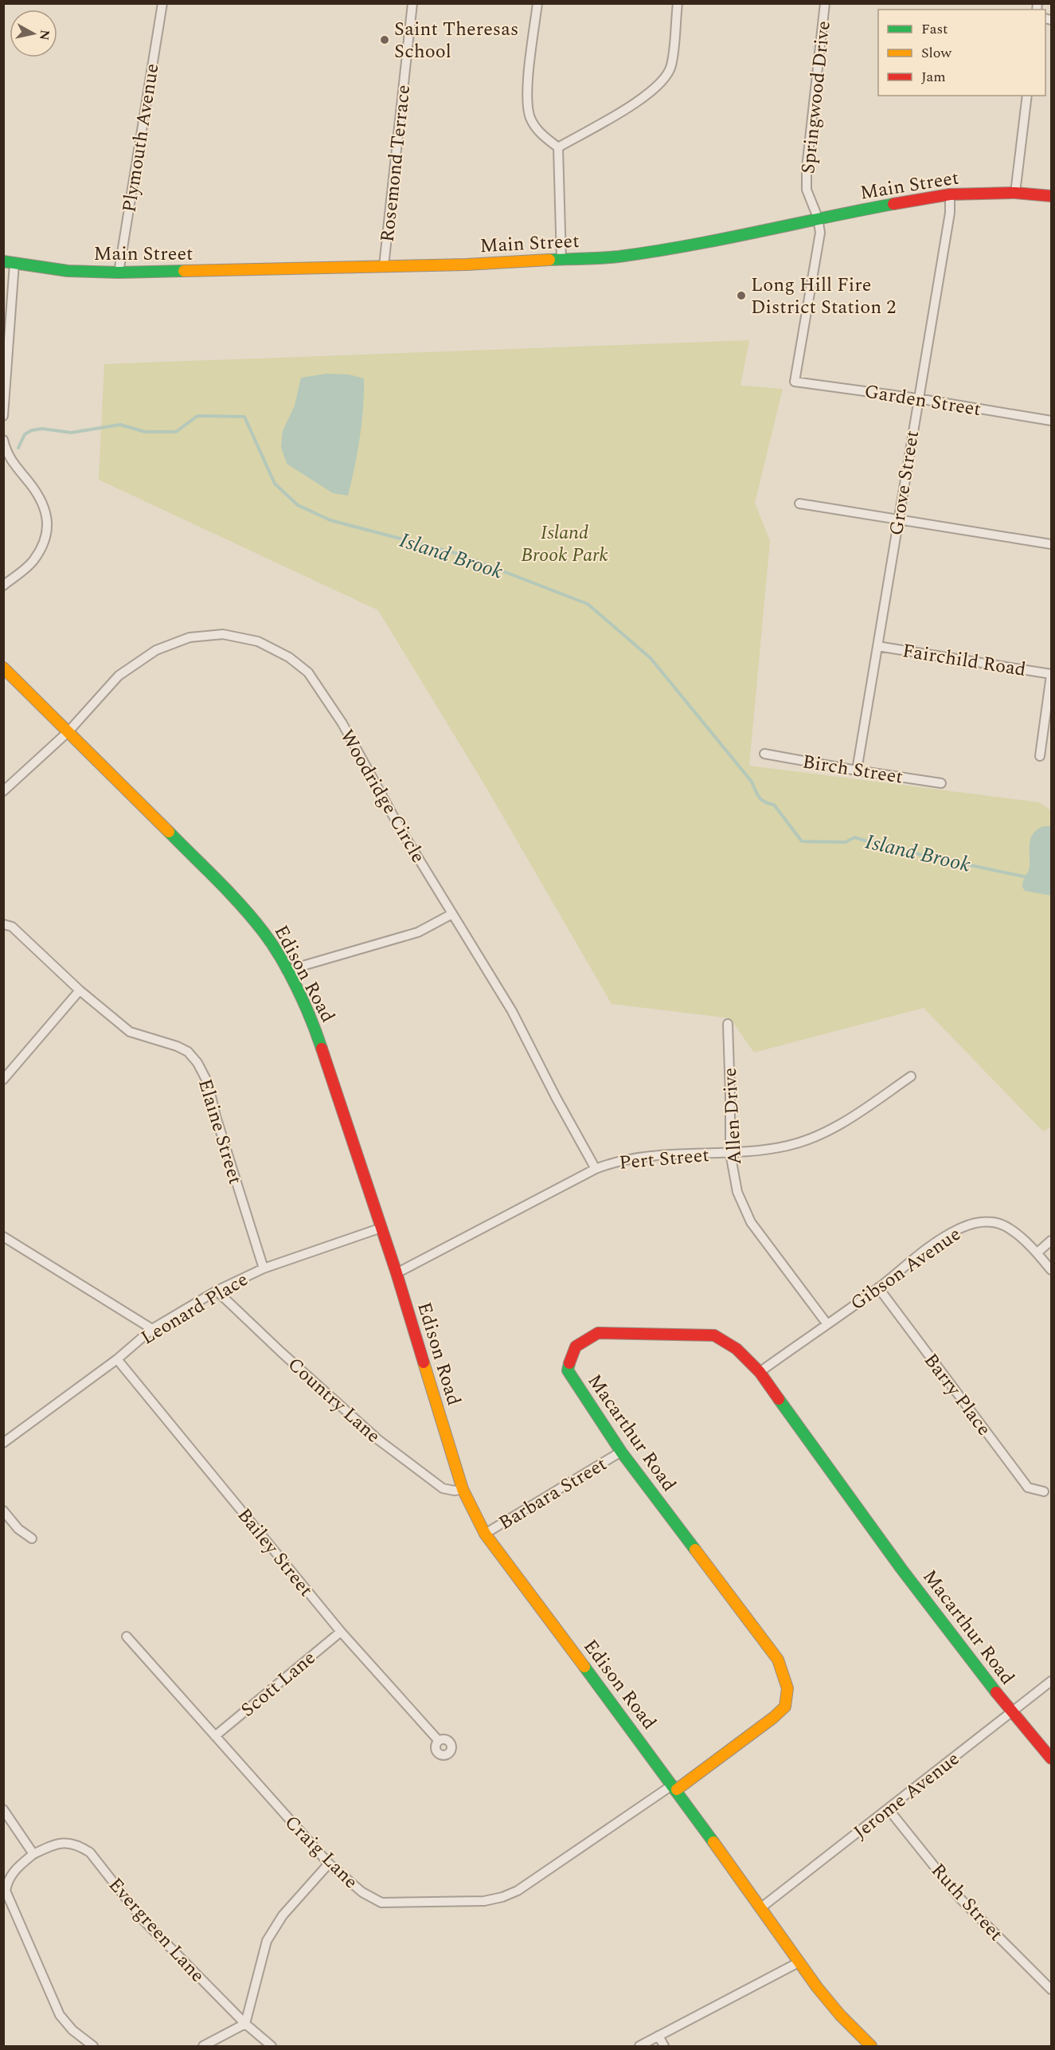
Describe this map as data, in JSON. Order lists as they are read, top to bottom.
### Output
{
  "streets": {
    "street": [
      "Springwood Drive",
      "Plymouth Avenue",
      "Rosemond Terrace",
      "Main Street",
      "Garden Street",
      "Grove Street",
      "Fairchild Road",
      "Birch Street",
      "Woodridge Circle",
      "Edison Road",
      "Allen Drive",
      "Elaine Street",
      "Pert Street",
      "Gibson Avenue",
      "Leonard Place",
      "Barry Place",
      "Country Lane",
      "Macarthur Road",
      "Barbara Street",
      "Bailey Street",
      "Scott Lane",
      "Jerome Avenue",
      "Craig Lane",
      "Ruth Street",
      "Evergreen Lane"
    ]
  },
  "crossings": [
    ["Springwood Drive", "Main Street"],
    ["Springwood Drive", "Garden Street"],
    ["Plymouth Avenue", "Main Street"],
    ["Rosemond Terrace", "Main Street"],
    ["Main Street", "Grove Street"],
    ["Garden Street", "Grove Street"],
    ["Grove Street", "Fairchild Road"],
    ["Grove Street", "Birch Street"],
    ["Woodridge Circle", "Edison Road"],
    ["Woodridge Circle", "Pert Street"],
    ["Edison Road", "Pert Street"],
    ["Edison Road", "Leonard Place"],
    ["Edison Road", "Country Lane"],
    ["Edison Road", "Macarthur Road"],
    ["Edison Road", "Barbara Street"],
    ["Edison Road", "Jerome Avenue"],
    ["Edison Road", "Craig Lane"],
    ["Allen Drive", "Pert Street"],
    ["Allen Drive", "Gibson Avenue"],
    ["Elaine Street", "Leonard Place"],
    ["Gibson Avenue", "Barry Place"],
    ["Gibson Avenue", "Macarthur Road"],
    ["Leonard Place", "Country Lane"],
    ["Leonard Place", "Bailey Street"],
    ["Macarthur Road", "Barbara Street"],
    ["Macarthur Road", "Jerome Avenue"],
    ["Macarthur Road", "Craig Lane"],
    ["Bailey Street", "Scott Lane"],
    ["Scott Lane", "Craig Lane"],
    ["Jerome Avenue", "Ruth Street"]
  ],
  "water": ["Island Brook"],
  "parks": ["Island Brook Park"],
  "places": ["Saint Theresas School", "Long Hill Fire District Station 2"],
  "legend": ["Fast", "Slow", "Jam"],
  "north": "right"
}
